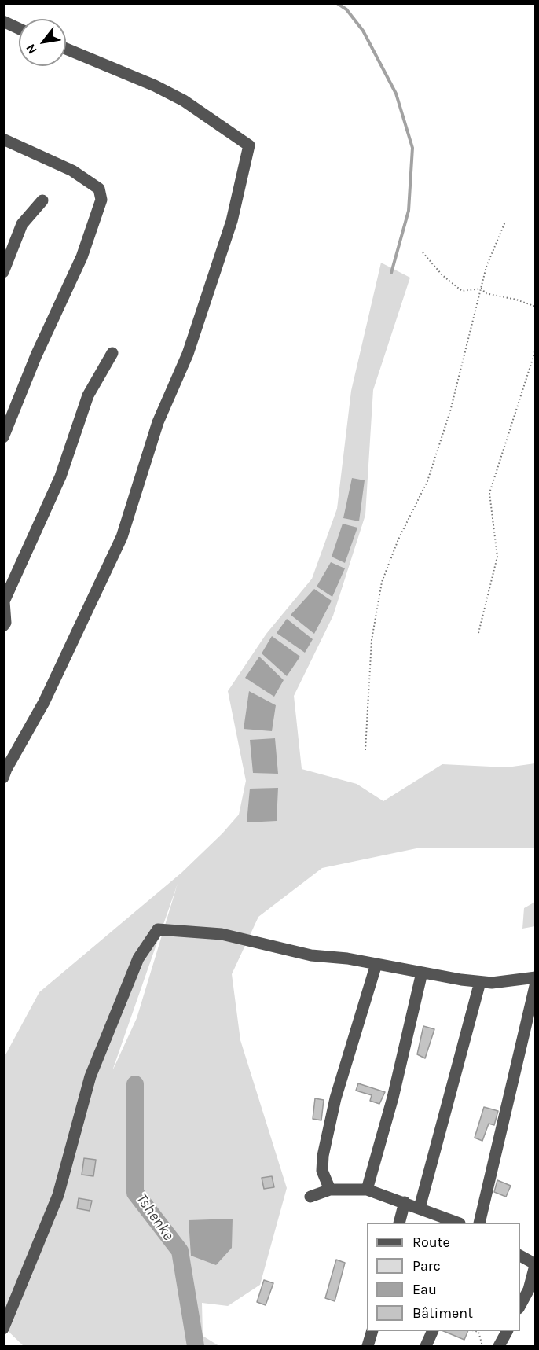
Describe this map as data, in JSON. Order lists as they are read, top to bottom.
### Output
{
  "water": ["Tshenke"],
  "legend": [
    "Route",
    "Parc",
    "Eau",
    "Bâtiment"
  ],
  "north": "bottom left"
}
